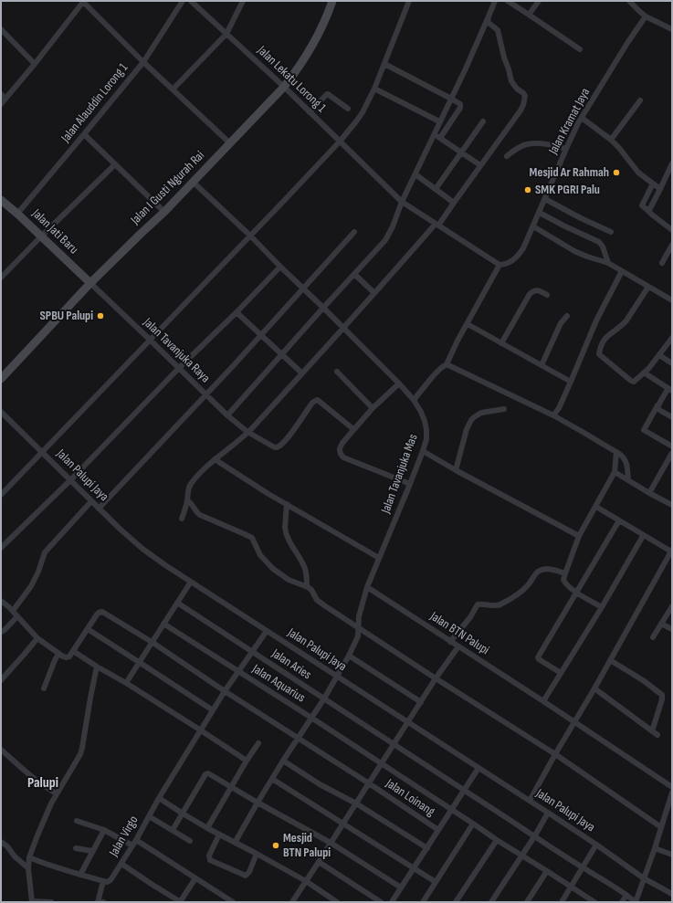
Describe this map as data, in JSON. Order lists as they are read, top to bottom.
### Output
{
  "streets": {
    "main road": ["Jalan I Gusti Ngurah Rai", "Jalan Jati Baru"],
    "street": [
      "Jalan Lekatu Lorong 1",
      "Jalan Alauddin Lorong 1",
      "Jalan Kramat Jaya",
      "Jalan Tavanjuka Raya",
      "Jalan Tavanjuka Mas",
      "Jalan Palupi Jaya",
      "Jalan BTN Palupi",
      "Jalan Aries",
      "Jalan Aquarius",
      "Jalan Loinang",
      "Jalan Virgo"
    ]
  },
  "crossings": [
    ["Jalan Lekatu Lorong 1", "Jalan Kramat Jaya"],
    ["Jalan Lekatu Lorong 1", "Jalan I Gusti Ngurah Rai"],
    ["Jalan Alauddin Lorong 1", "Jalan Jati Baru"],
    ["Jalan I Gusti Ngurah Rai", "Jalan Jati Baru"],
    ["Jalan I Gusti Ngurah Rai", "Jalan Tavanjuka Raya"],
    ["Jalan I Gusti Ngurah Rai", "Jalan Tavanjuka Mas"],
    ["Jalan Jati Baru", "Jalan Tavanjuka Raya"],
    ["Jalan Tavanjuka Mas", "Jalan BTN Palupi"],
    ["Jalan Palupi Jaya", "Jalan Virgo"],
    ["Jalan Aries", "Jalan Virgo"],
    ["Jalan Aquarius", "Jalan Virgo"]
  ],
  "districts": ["Palupi"],
  "places": [
    "Mesjid Ar Rahmah",
    "SMK PGRI Palu",
    "SPBU Palupi",
    "Mesjid BTN Palupi"
  ]
}
